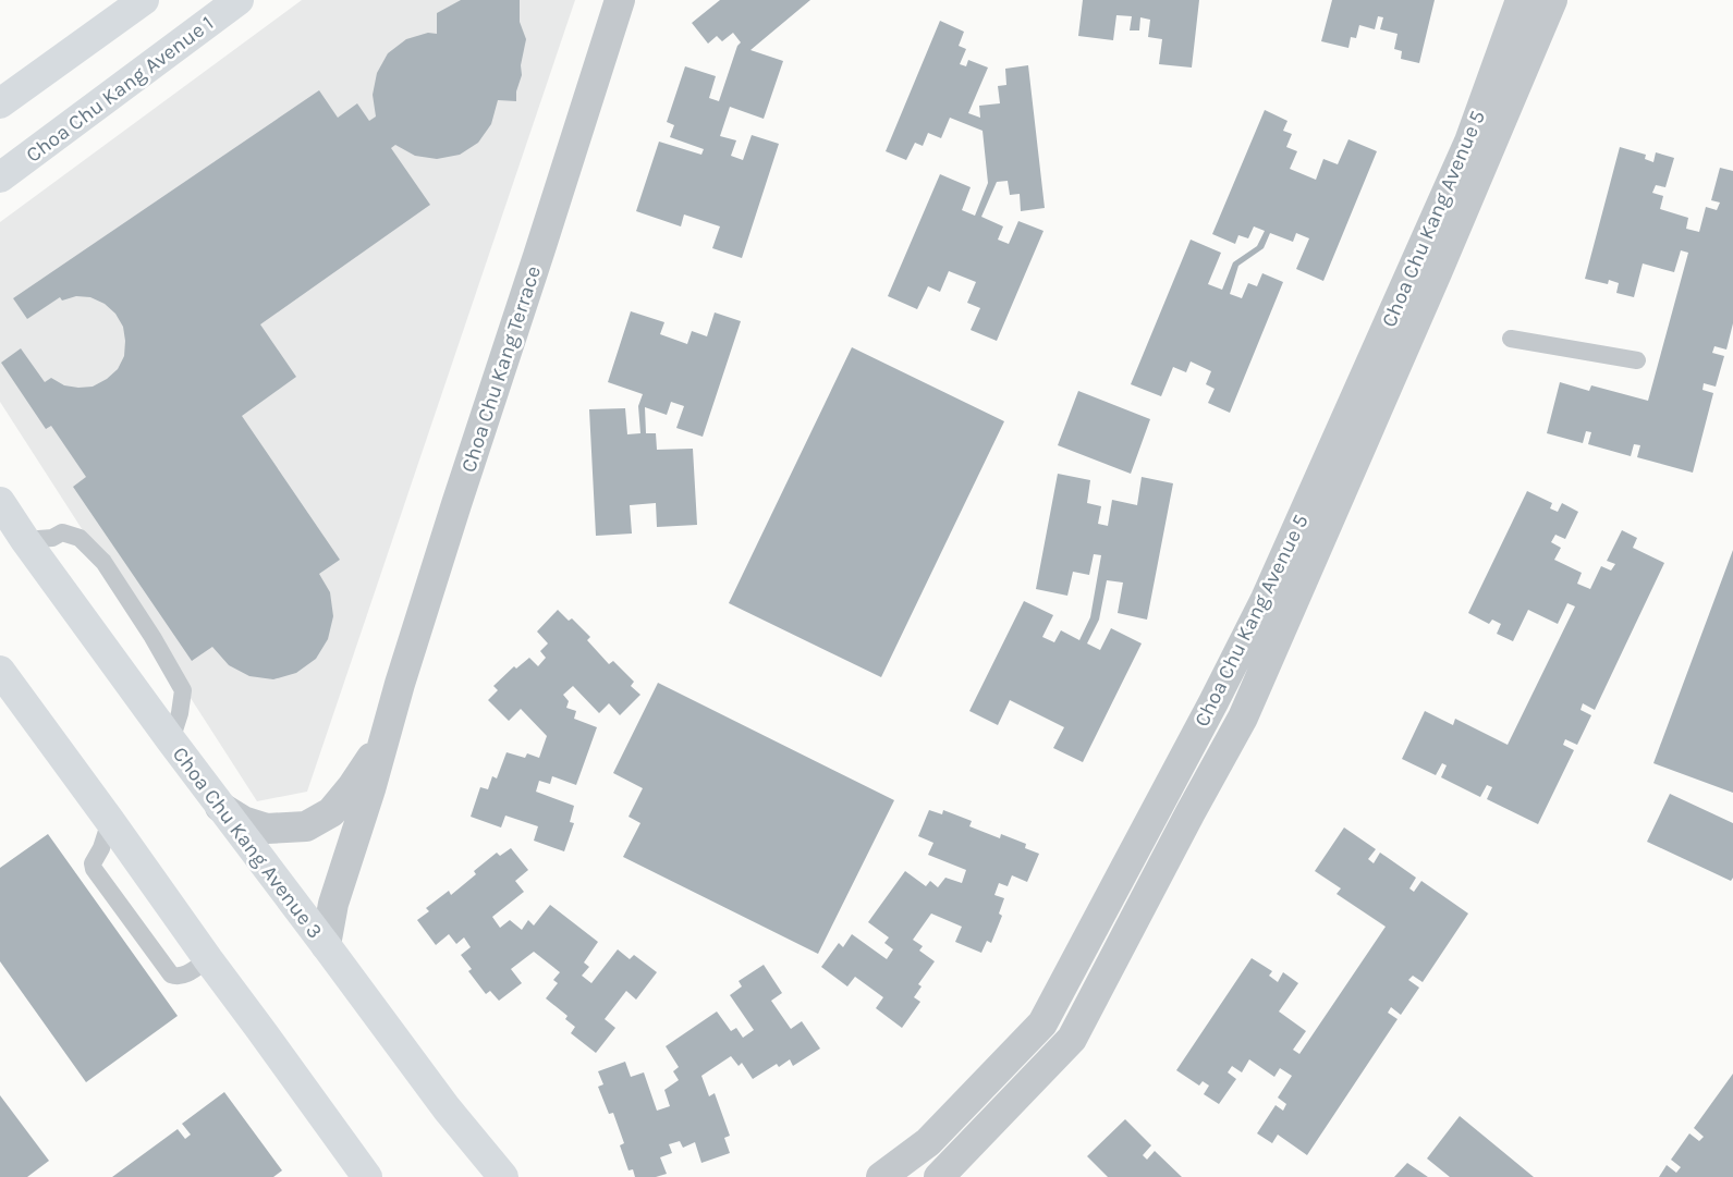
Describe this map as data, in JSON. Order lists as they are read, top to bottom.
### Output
{
  "streets": {
    "street": [
      "Choa Chu Kang Avenue 1",
      "Choa Chu Kang Avenue 5",
      "Choa Chu Kang Terrace",
      "Choa Chu Kang Avenue 3"
    ]
  },
  "crossings": [
    ["Choa Chu Kang Terrace", "Choa Chu Kang Avenue 3"]
  ]
}
